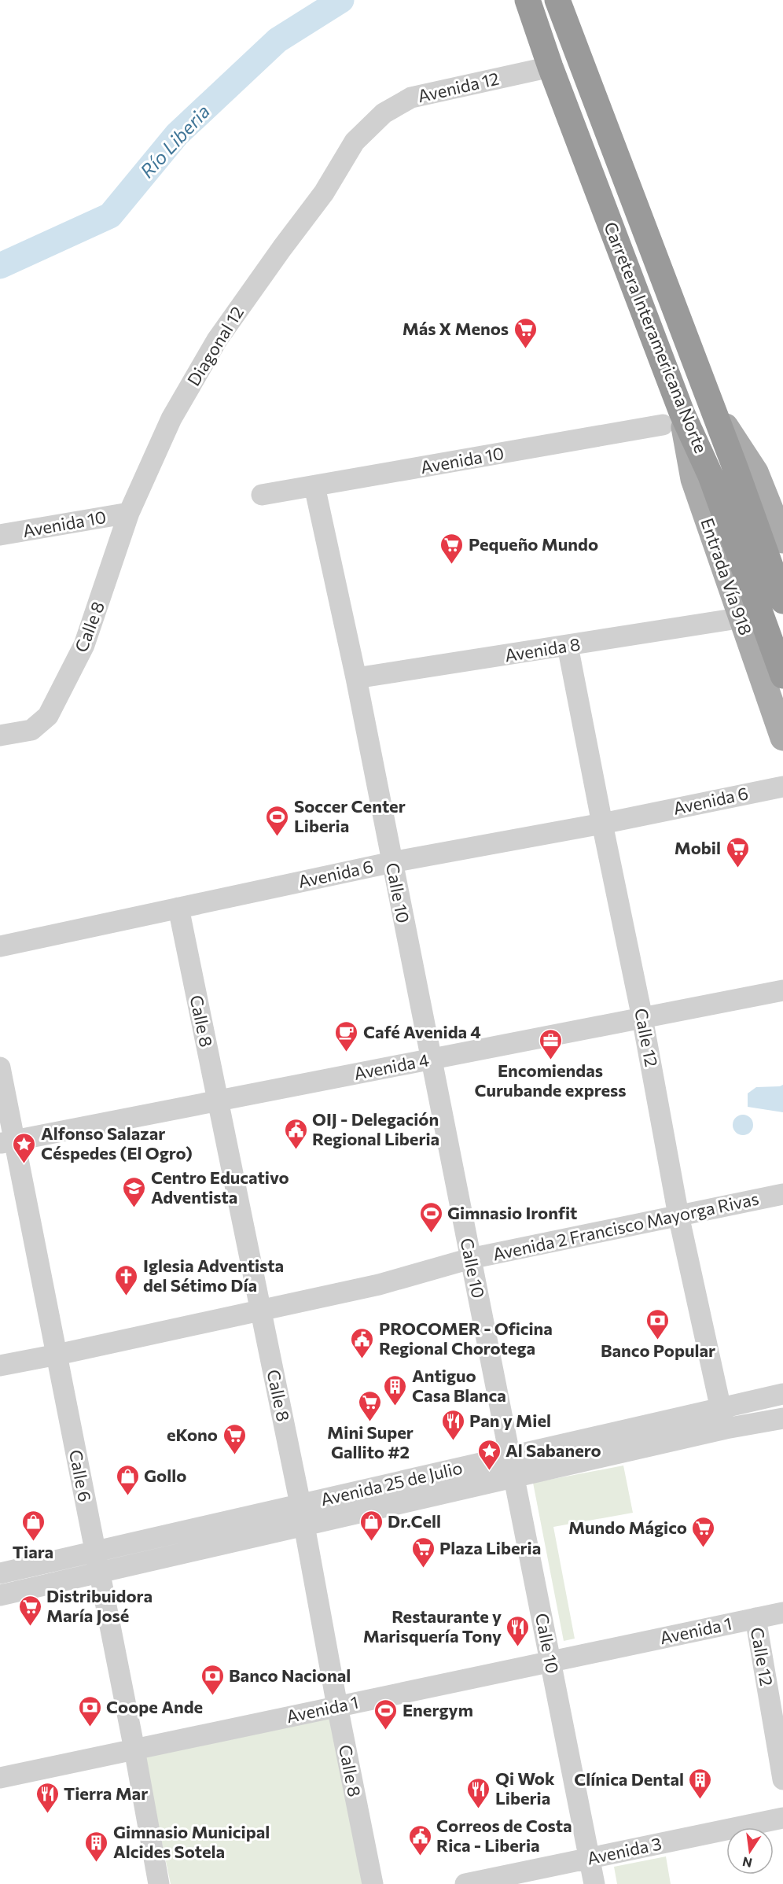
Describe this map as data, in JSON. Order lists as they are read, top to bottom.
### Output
{
  "streets": {
    "highway": ["Carretera Interamericana Norte"],
    "main road": ["Entrada Vía 918"],
    "street": [
      "Avenida 12",
      "Diagonal 12",
      "Avenida 10",
      "Calle 8",
      "Avenida 8",
      "Avenida 6",
      "Calle 10",
      "Calle 12",
      "Avenida 4",
      "Avenida 2 Francisco Mayorga Rivas",
      "Calle 6",
      "Avenida 25 de Julio",
      "Avenida 1",
      "Avenida 3"
    ]
  },
  "crossings": [
    ["Avenida 12", "Carretera Interamericana Norte"],
    ["Avenida 12", "Diagonal 12"],
    ["Carretera Interamericana Norte", "Avenida 10"],
    ["Carretera Interamericana Norte", "Entrada Vía 918"],
    ["Diagonal 12", "Avenida 10"],
    ["Diagonal 12", "Calle 8"],
    ["Avenida 10", "Entrada Vía 918"],
    ["Avenida 10", "Calle 8"],
    ["Avenida 10", "Calle 10"],
    ["Calle 8", "Avenida 6"],
    ["Calle 8", "Avenida 4"],
    ["Calle 8", "Avenida 2 Francisco Mayorga Rivas"],
    ["Calle 8", "Avenida 25 de Julio"],
    ["Calle 8", "Avenida 1"],
    ["Avenida 8", "Calle 10"],
    ["Avenida 8", "Calle 12"],
    ["Avenida 6", "Calle 10"],
    ["Avenida 6", "Calle 12"],
    ["Calle 10", "Avenida 4"],
    ["Calle 10", "Avenida 2 Francisco Mayorga Rivas"],
    ["Calle 10", "Avenida 25 de Julio"],
    ["Calle 10", "Avenida 1"],
    ["Calle 10", "Avenida 3"],
    ["Calle 12", "Avenida 4"],
    ["Calle 12", "Avenida 2 Francisco Mayorga Rivas"],
    ["Calle 12", "Avenida 25 de Julio"],
    ["Calle 12", "Avenida 1"],
    ["Avenida 4", "Calle 6"],
    ["Avenida 2 Francisco Mayorga Rivas", "Calle 6"],
    ["Calle 6", "Avenida 25 de Julio"],
    ["Calle 6", "Avenida 1"]
  ],
  "water": ["Río Liberia"],
  "places": {
    "supermarket": [
      "Más X Menos",
      "Pequeño Mundo",
      "Mobil",
      "Mini Super Gallito #2",
      "eKono",
      "Mundo Mágico",
      "Plaza Liberia",
      "Distribuidora María José"
    ],
    "sports": ["Soccer Center Liberia", "Gimnasio Ironfit", "Energym"],
    "cafe": ["Café Avenida 4"],
    "office": ["Encomiendas Curubande express"],
    "public building": ["OIJ - Delegación Regional Liberia", "PROCOMER - Oficina Regional Chorotega", "Correos de Costa Rica - Liberia"],
    "place": ["Alfonso Salazar Céspedes (El Ogro)", "Al Sabanero"],
    "school or university": ["Centro Educativo Adventista"],
    "church": ["Iglesia Adventista del Sétimo Día"],
    "bank": ["Banco Popular", "Banco Nacional", "Coope Ande"],
    "building": ["Antiguo Casa Blanca", "Clínica Dental", "Gimnasio Municipal Alcides Sotela"],
    "restaurant": [
      "Pan y Miel",
      "Restaurante y Marisquería Tony",
      "Qi Wok Liberia",
      "Tierra Mar"
    ],
    "shop": ["Gollo", "Tiara", "Dr.Cell"]
  },
  "north": "bottom"
}
